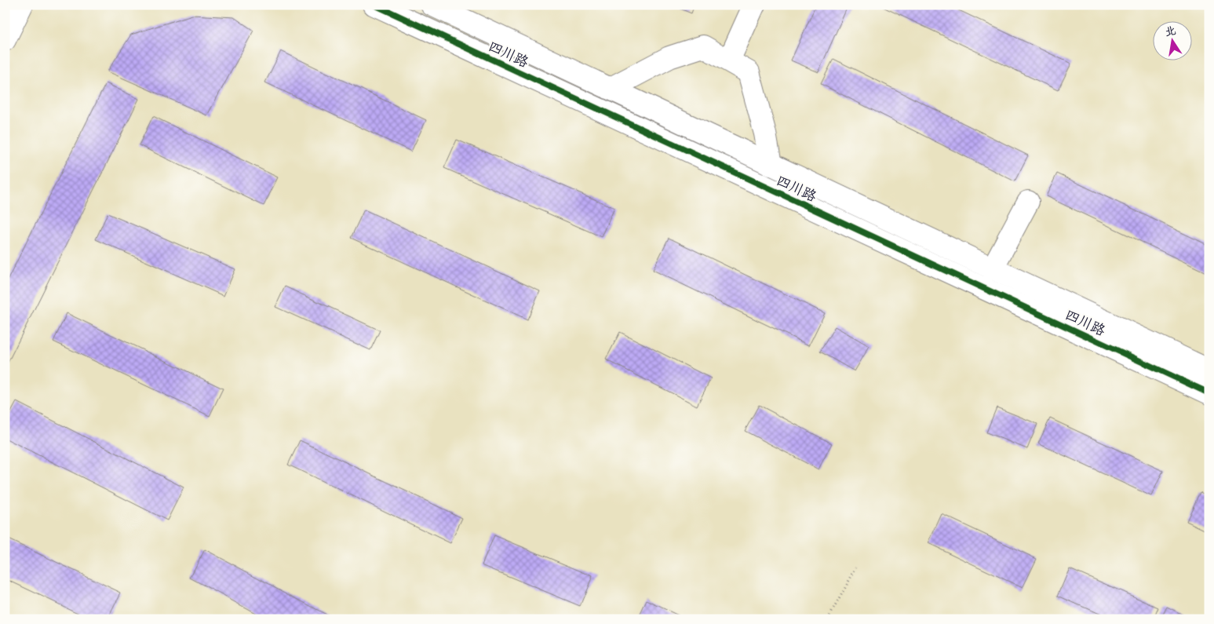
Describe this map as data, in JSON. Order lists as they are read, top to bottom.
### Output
{
  "streets": {
    "street": ["四川路"]
  },
  "north": "top"
}
